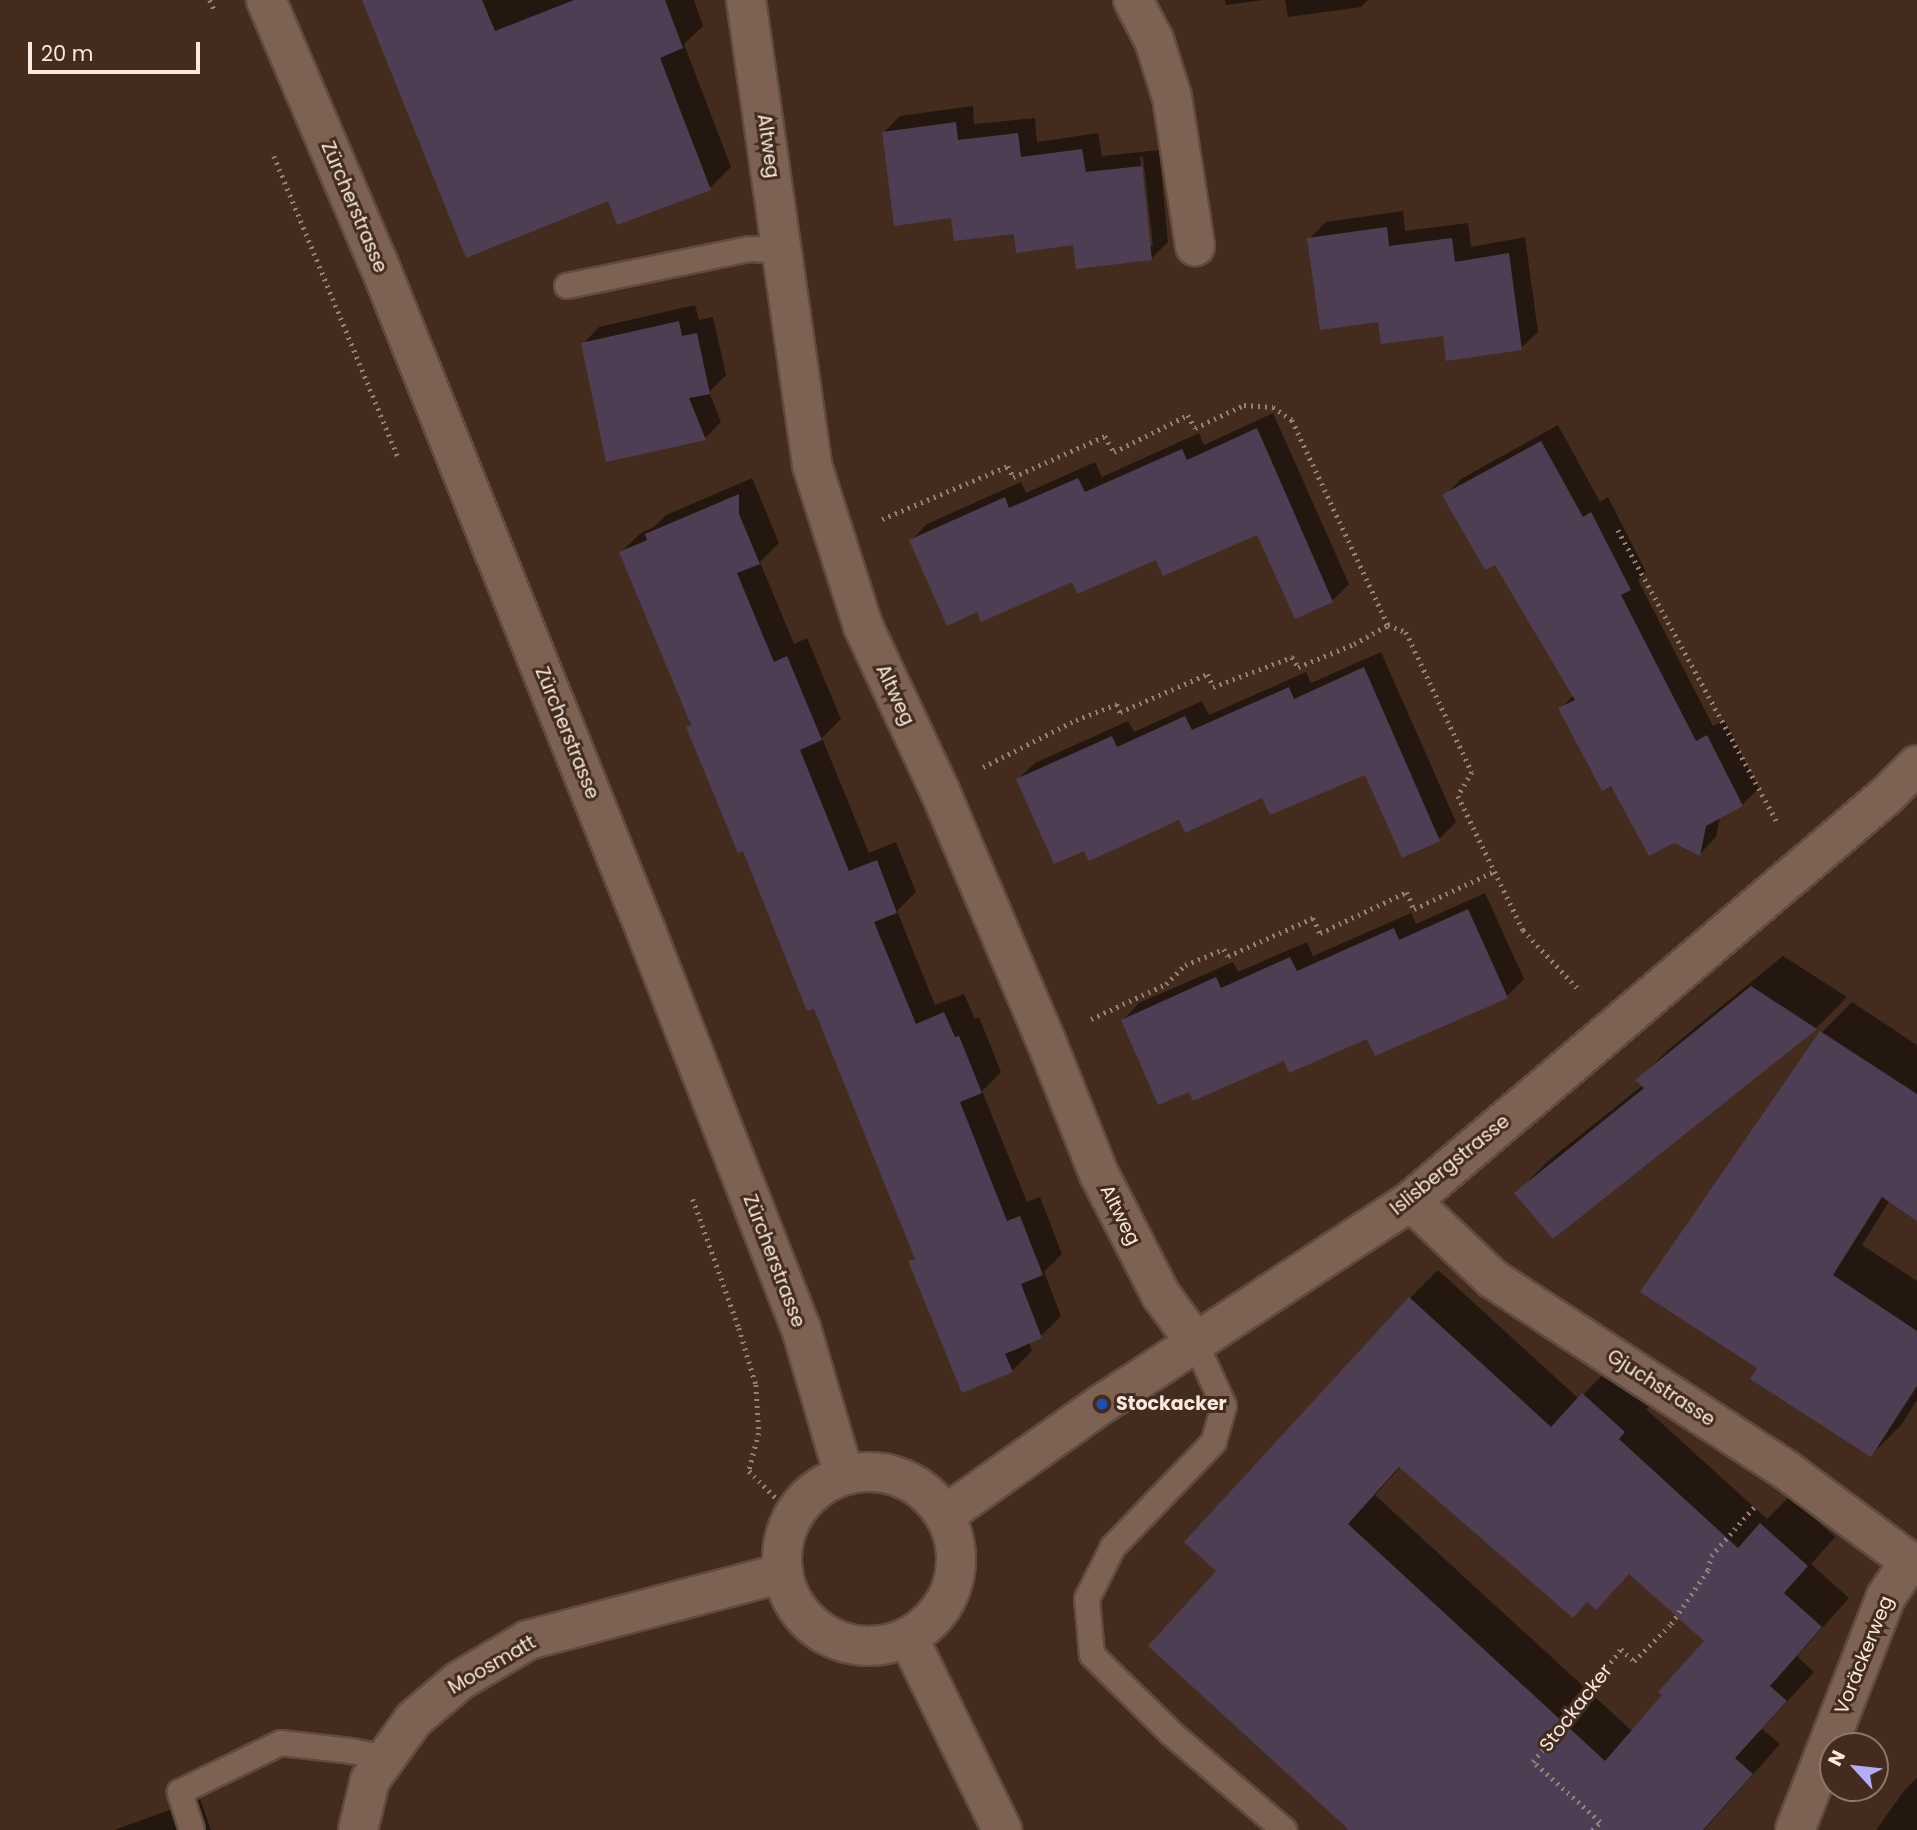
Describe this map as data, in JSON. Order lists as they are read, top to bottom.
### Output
{
  "streets": {
    "street": [
      "Altweg",
      "Zürcherstrasse",
      "Islisbergstrasse",
      "Gjuchstrasse",
      "Voräckerweg",
      "Moosmatt"
    ],
    "path": ["Stockacker"]
  },
  "crossings": [
    ["Altweg", "Islisbergstrasse"],
    ["Zürcherstrasse", "Islisbergstrasse"],
    ["Zürcherstrasse", "Moosmatt"],
    ["Islisbergstrasse", "Gjuchstrasse"],
    ["Islisbergstrasse", "Moosmatt"],
    ["Gjuchstrasse", "Voräckerweg"],
    ["Gjuchstrasse", "Stockacker"]
  ],
  "places": ["Stockacker"],
  "scale_bar": "20 m",
  "north": "top left"
}
